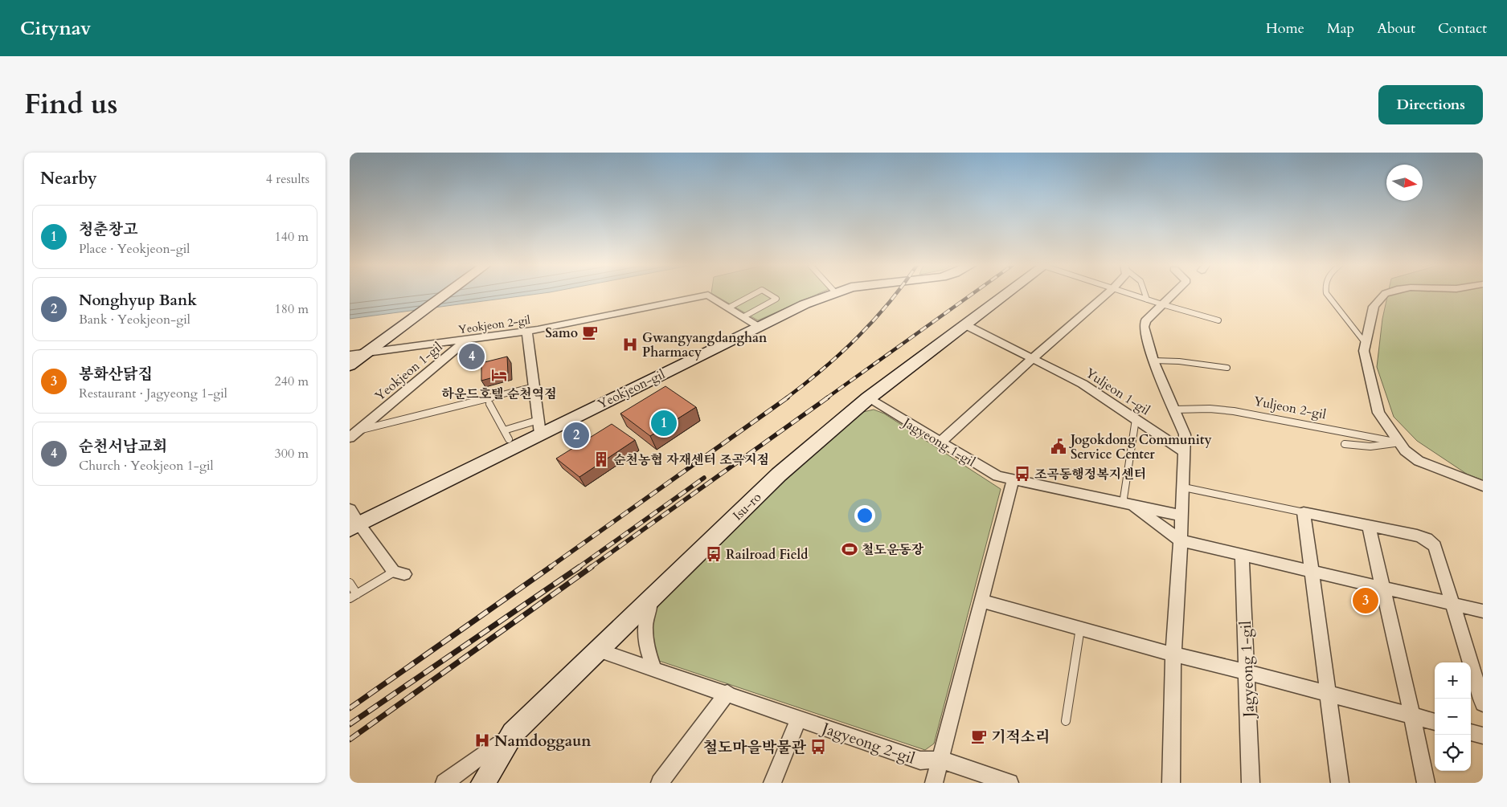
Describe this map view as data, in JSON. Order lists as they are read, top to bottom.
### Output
{
  "streets": {
    "main road": ["Yeokjeon-gil", "Isu-ro"],
    "street": [
      "Yeokjeon 2-gil",
      "Yeokjeon 1-gil",
      "Yuljeon 1-gil",
      "Jagyeong 1-gil",
      "Jagyeong 2-gil"
    ],
    "lane": ["Yuljeon 2-gil"]
  },
  "crossings": [
    ["Yeokjeon 2-gil", "Yeokjeon 1-gil"],
    ["Yeokjeon 2-gil", "Yeokjeon-gil"],
    ["Yuljeon 1-gil", "Isu-ro"],
    ["Jagyeong 1-gil", "Isu-ro"],
    ["Isu-ro", "Jagyeong 2-gil"]
  ],
  "places": {
    "cafe": ["Samo", "기적소리"],
    "hospital": ["Gwangyangdanghan Pharmacy", "Namdoggaun"],
    "hotel": ["하운드호텔 순천역점"],
    "public building": ["Jogokdong Community Service Center"],
    "building": ["순천농협 자재센터 조곡지점"],
    "bus stop": ["조곡동행정복지센터", "Railroad Field", "철도마을박물관"],
    "sports": ["철도운동장"]
  },
  "north": "right",
  "page": {
    "header": "Citynav",
    "nav": [
      "Home",
      "Map",
      "About",
      "Contact"
    ],
    "title": "Find us",
    "buttons": "Directions",
    "heading": ["Nearby", "4 results"],
    "list": [
      {
        "mark": "1",
        "name": "청춘창고",
        "note": "Place · Yeokjeon-gil",
        "value": "140 m"
      },
      {
        "mark": "2",
        "name": "Nonghyup Bank",
        "note": "Bank · Yeokjeon-gil",
        "value": "180 m"
      },
      {
        "mark": "3",
        "name": "봉화산닭집",
        "note": "Restaurant · Jagyeong 1-gil",
        "value": "240 m"
      },
      {
        "mark": "4",
        "name": "순천서남교회",
        "note": "Church · Yeokjeon 1-gil",
        "value": "300 m"
      }
    ],
    "pins": [
      "4",
      "1",
      "2",
      "3"
    ],
    "map_buttons": ["+", "−"]
  }
}
